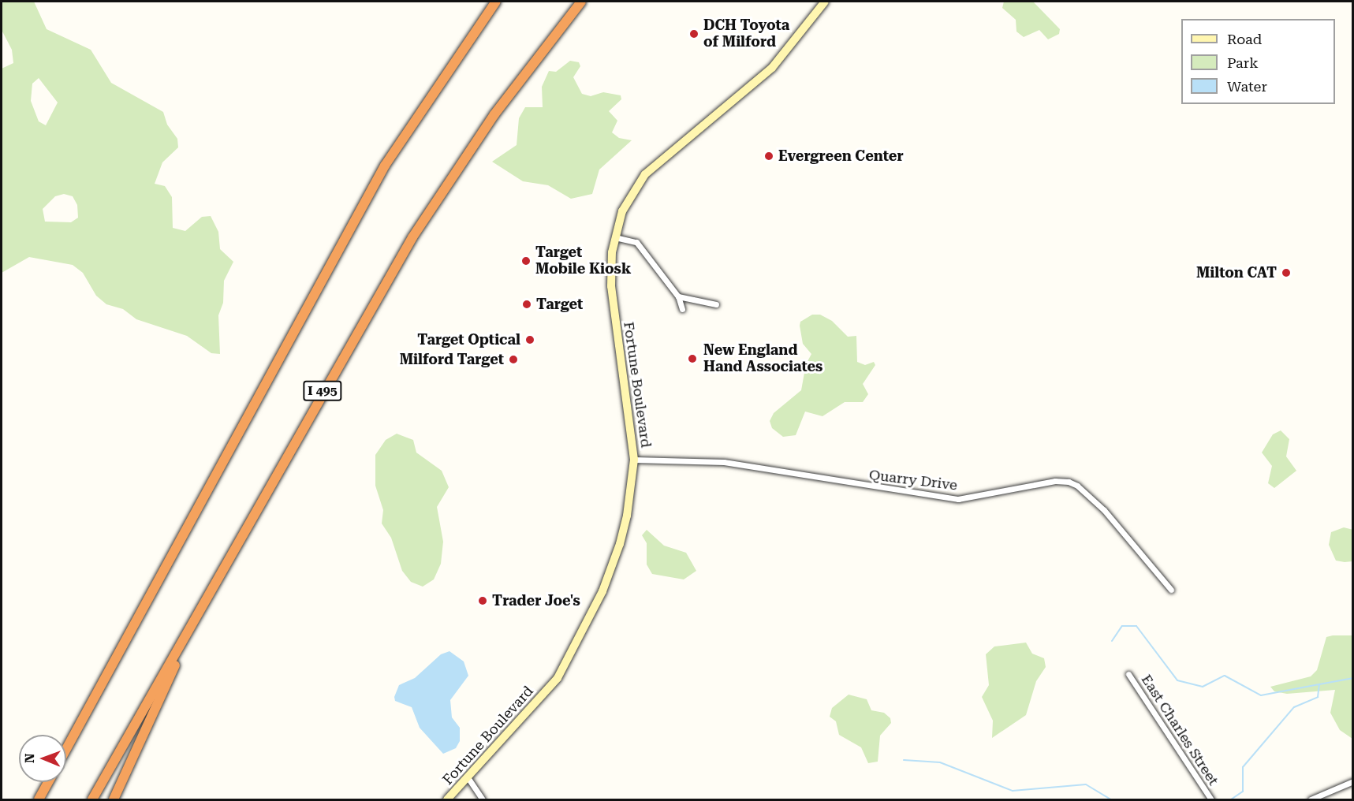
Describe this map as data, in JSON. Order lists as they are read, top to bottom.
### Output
{
  "streets": {
    "highway": ["I 495"],
    "main road": ["Fortune Boulevard"],
    "street": ["Quarry Drive", "East Charles Street"]
  },
  "crossings": [
    ["Fortune Boulevard", "Quarry Drive"]
  ],
  "places": [
    "DCH Toyota of Milford",
    "Evergreen Center",
    "Target Mobile Kiosk",
    "Milton CAT",
    "Target",
    "Target Optical",
    "New England Hand Associates",
    "Milford Target",
    "Trader Joe's"
  ],
  "legend": ["Road", "Park", "Water"],
  "north": "left"
}
